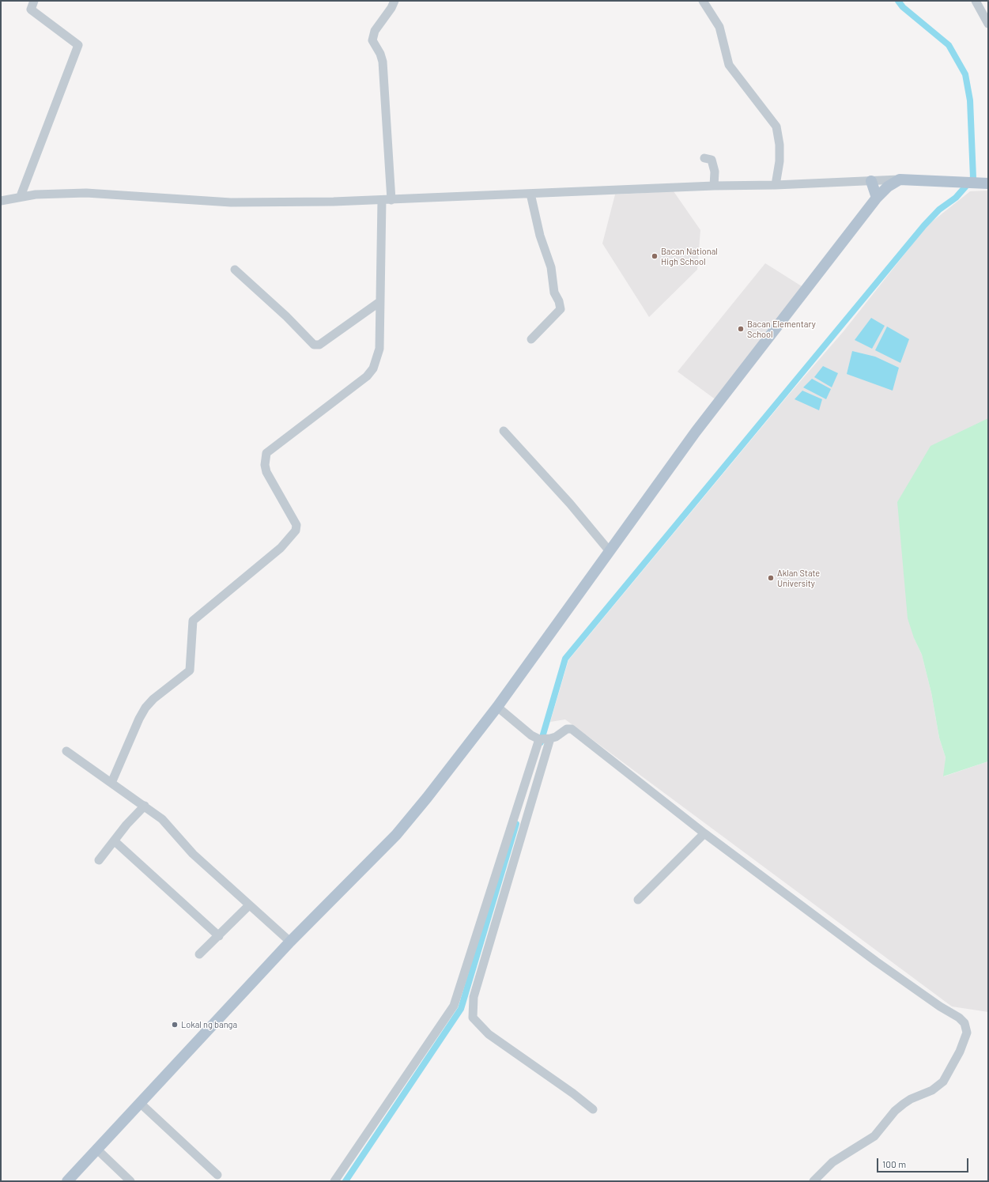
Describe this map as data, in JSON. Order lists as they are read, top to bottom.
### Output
{
  "places": [
    "Bacan National High School",
    "Bacan Elementary School",
    "Aklan State University",
    "Lokal ng banga"
  ],
  "scale_bar": "100 m"
}
